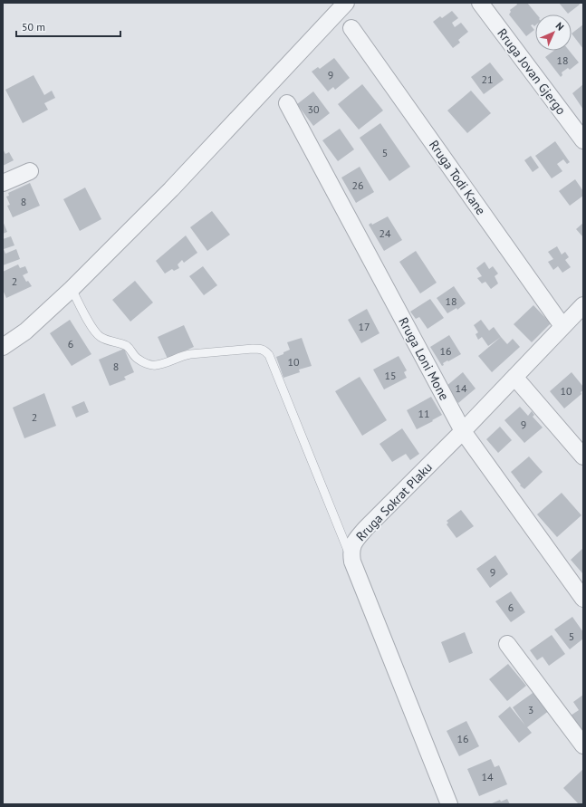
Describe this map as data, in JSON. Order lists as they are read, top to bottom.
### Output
{
  "streets": {
    "street": [
      "Rruga Jovan Gjergo",
      "Rruga Todi Kane",
      "Rruga Loni Mone",
      "Rruga Sokrat Plaku"
    ]
  },
  "crossings": [
    ["Rruga Todi Kane", "Rruga Sokrat Plaku"],
    ["Rruga Loni Mone", "Rruga Sokrat Plaku"]
  ],
  "house_numbers": [
    "18",
    "9",
    "21",
    "30",
    "5",
    "26",
    "8",
    "24",
    "2",
    "18",
    "17",
    "6",
    "16",
    "10",
    "8",
    "15",
    "14",
    "10",
    "11",
    "2",
    "9",
    "9",
    "6",
    "5",
    "3",
    "16",
    "14"
  ],
  "scale_bar": "50 m",
  "north": "top right"
}
